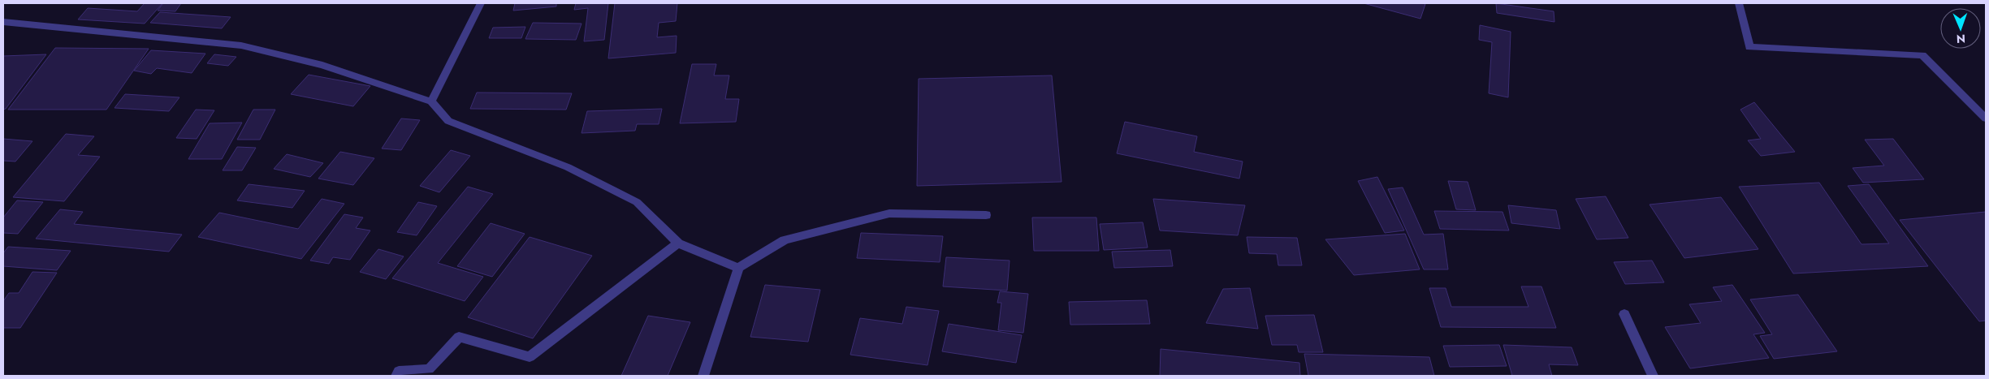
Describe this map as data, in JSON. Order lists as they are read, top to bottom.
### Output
{
  "north": "bottom"
}
